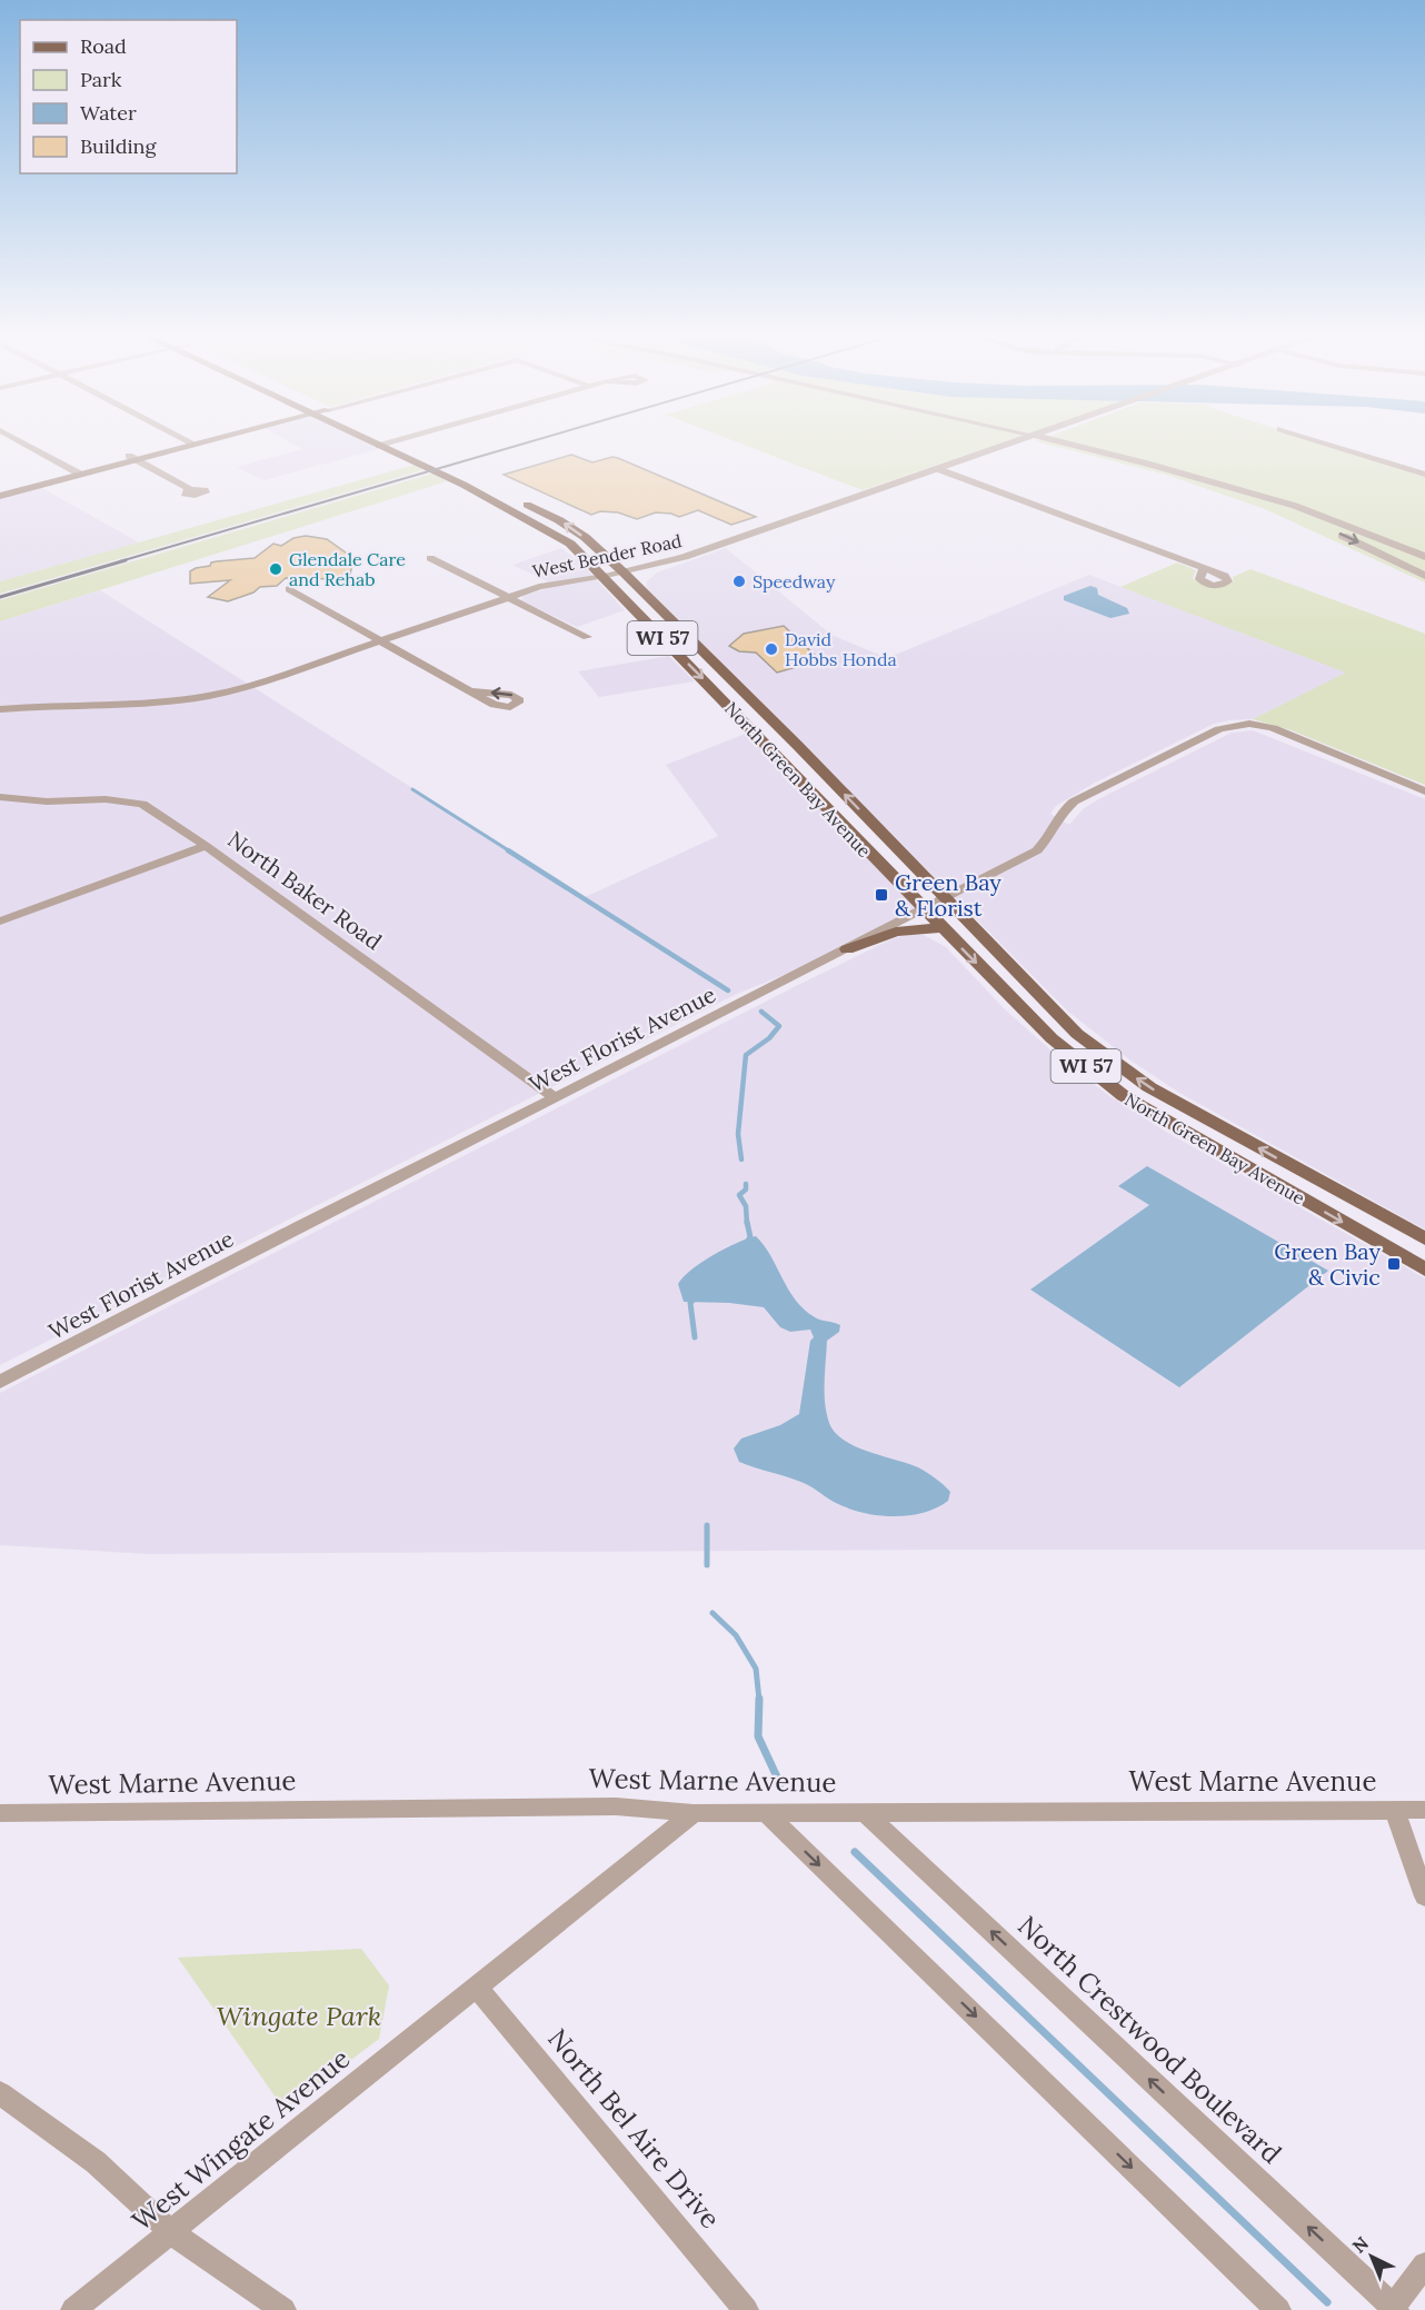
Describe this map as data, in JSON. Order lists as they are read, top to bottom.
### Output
{
  "streets": {
    "main road": ["WI 57", "North Green Bay Avenue"],
    "street": [
      "West Bender Road",
      "North Baker Road",
      "West Florist Avenue",
      "West Marne Avenue",
      "North Crestwood Boulevard",
      "North Bel Aire Drive",
      "West Wingate Avenue"
    ]
  },
  "crossings": [
    ["West Bender Road", "North Green Bay Avenue"],
    ["North Green Bay Avenue", "West Florist Avenue"],
    ["North Baker Road", "West Florist Avenue"],
    ["West Marne Avenue", "North Crestwood Boulevard"],
    ["West Marne Avenue", "West Wingate Avenue"],
    ["North Bel Aire Drive", "West Wingate Avenue"]
  ],
  "parks": ["Wingate Park"],
  "places": {
    "other": ["Glendale Care and Rehab", "Speedway", "David Hobbs Honda"],
    "transit": ["Green Bay & Florist", "Green Bay & Civic"]
  },
  "legend": [
    "Road",
    "Park",
    "Water",
    "Building"
  ],
  "north": "top left"
}
